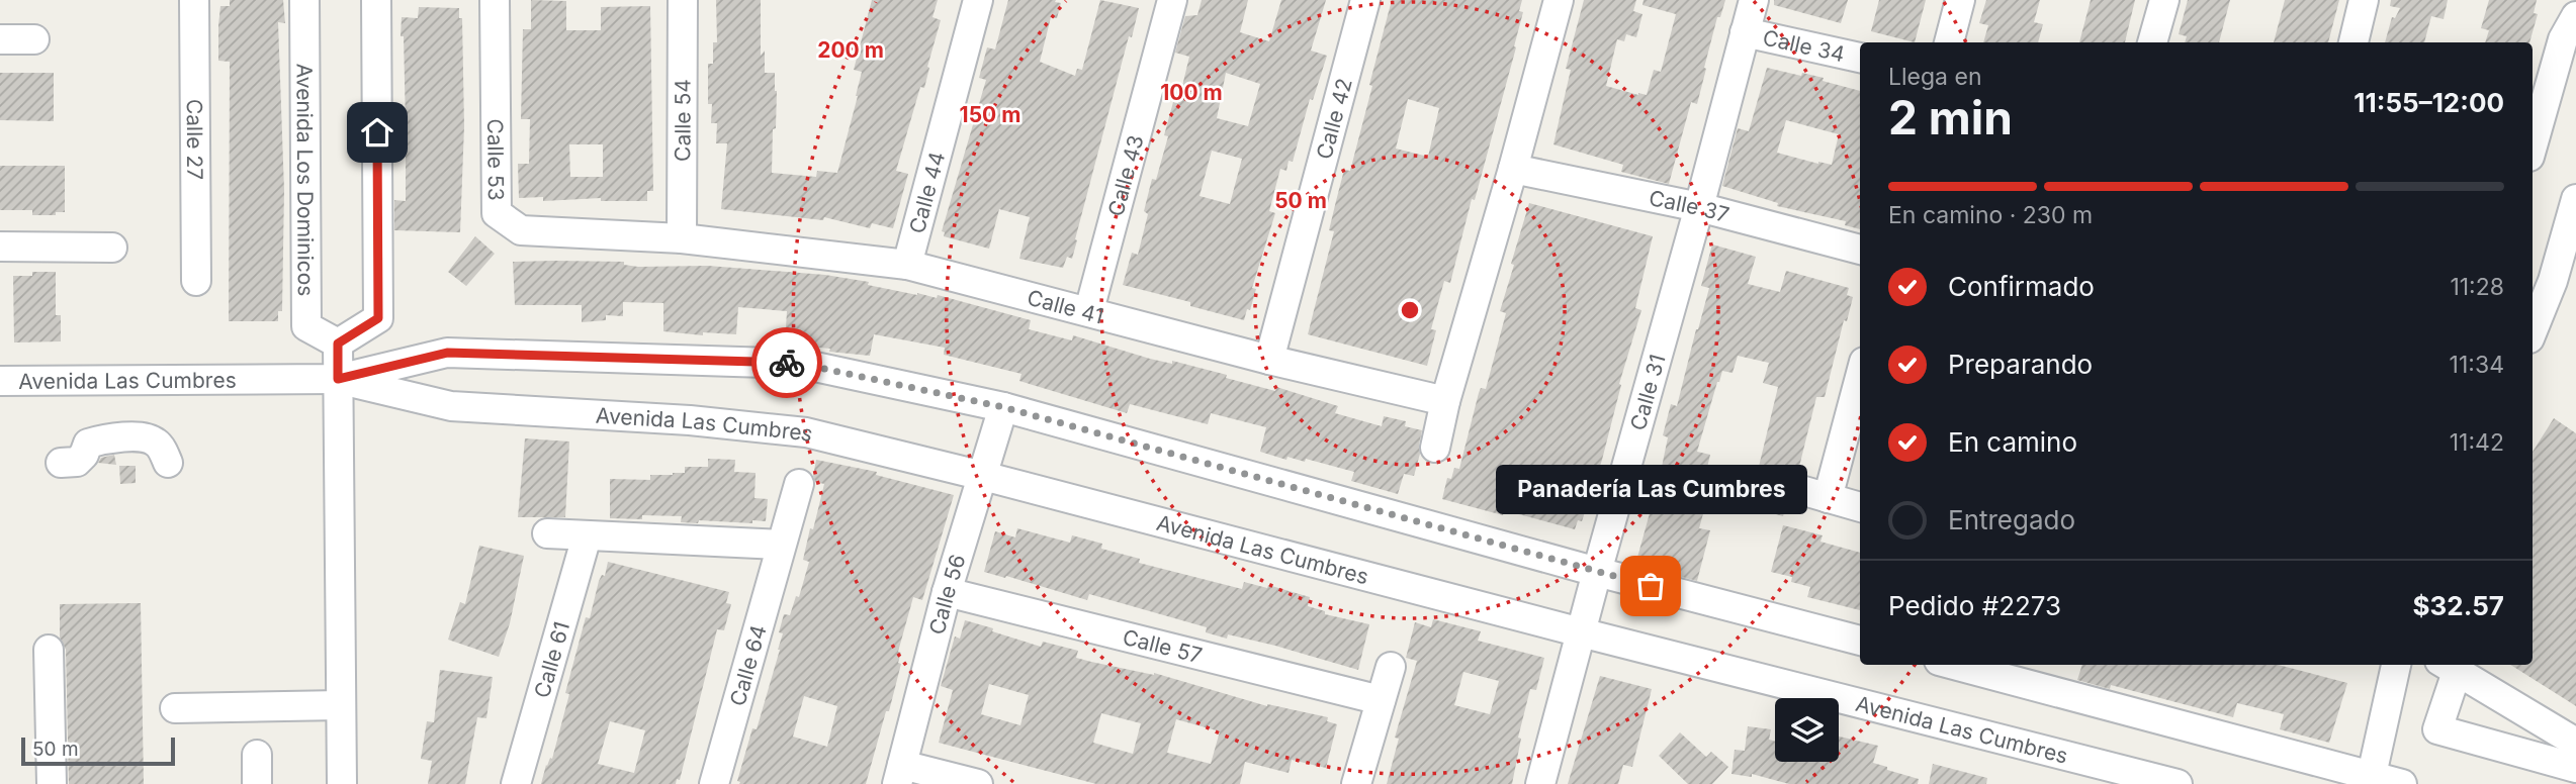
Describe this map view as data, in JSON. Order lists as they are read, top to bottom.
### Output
{
  "streets": {
    "street": [
      "Calle 34",
      "Calle 42",
      "Calle 54",
      "Calle 27",
      "Calle 53",
      "Calle 43",
      "Avenida Los Dominicos",
      "Calle 44",
      "Calle 37",
      "Calle 41",
      "Avenida Las Cumbres",
      "Calle 31",
      "Calle 56",
      "Calle 57",
      "Calle 61",
      "Calle 64"
    ]
  },
  "crossings": [
    ["Calle 34", "Calle 31"],
    ["Calle 42", "Calle 41"],
    ["Calle 54", "Calle 53"],
    ["Calle 54", "Calle 41"],
    ["Calle 53", "Calle 41"],
    ["Calle 43", "Calle 41"],
    ["Calle 44", "Calle 41"],
    ["Calle 37", "Calle 31"],
    ["Avenida Las Cumbres", "Calle 31"],
    ["Avenida Las Cumbres", "Calle 56"],
    ["Calle 56", "Calle 57"]
  ],
  "places": ["Panadería Las Cumbres"],
  "scale_bar": "50 m",
  "page": {
    "heading": ["2 min", "Llega en", "11:55–12:00"],
    "panel": ["Pedido #2273", "$32.57"],
    "bar": "En camino · 230 m",
    "list": [
      ["Confirmado", "11:28"],
      ["Preparando", "11:34"],
      ["En camino", "11:42"],
      "Entregado"
    ],
    "bubble": "Panadería Las Cumbres",
    "scale": "50 m"
  },
  "rings": [
    "200 m",
    "100 m",
    "150 m",
    "50 m"
  ]
}
